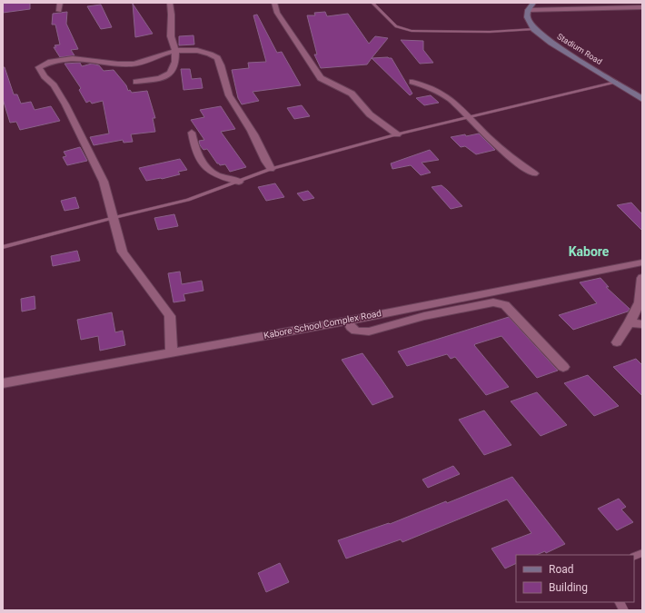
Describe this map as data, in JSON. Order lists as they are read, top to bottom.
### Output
{
  "streets": {
    "main road": ["Stadium Road"],
    "street": ["Kabore School Complex Road"]
  },
  "districts": ["Kabore"],
  "legend": ["Road", "Building"]
}
